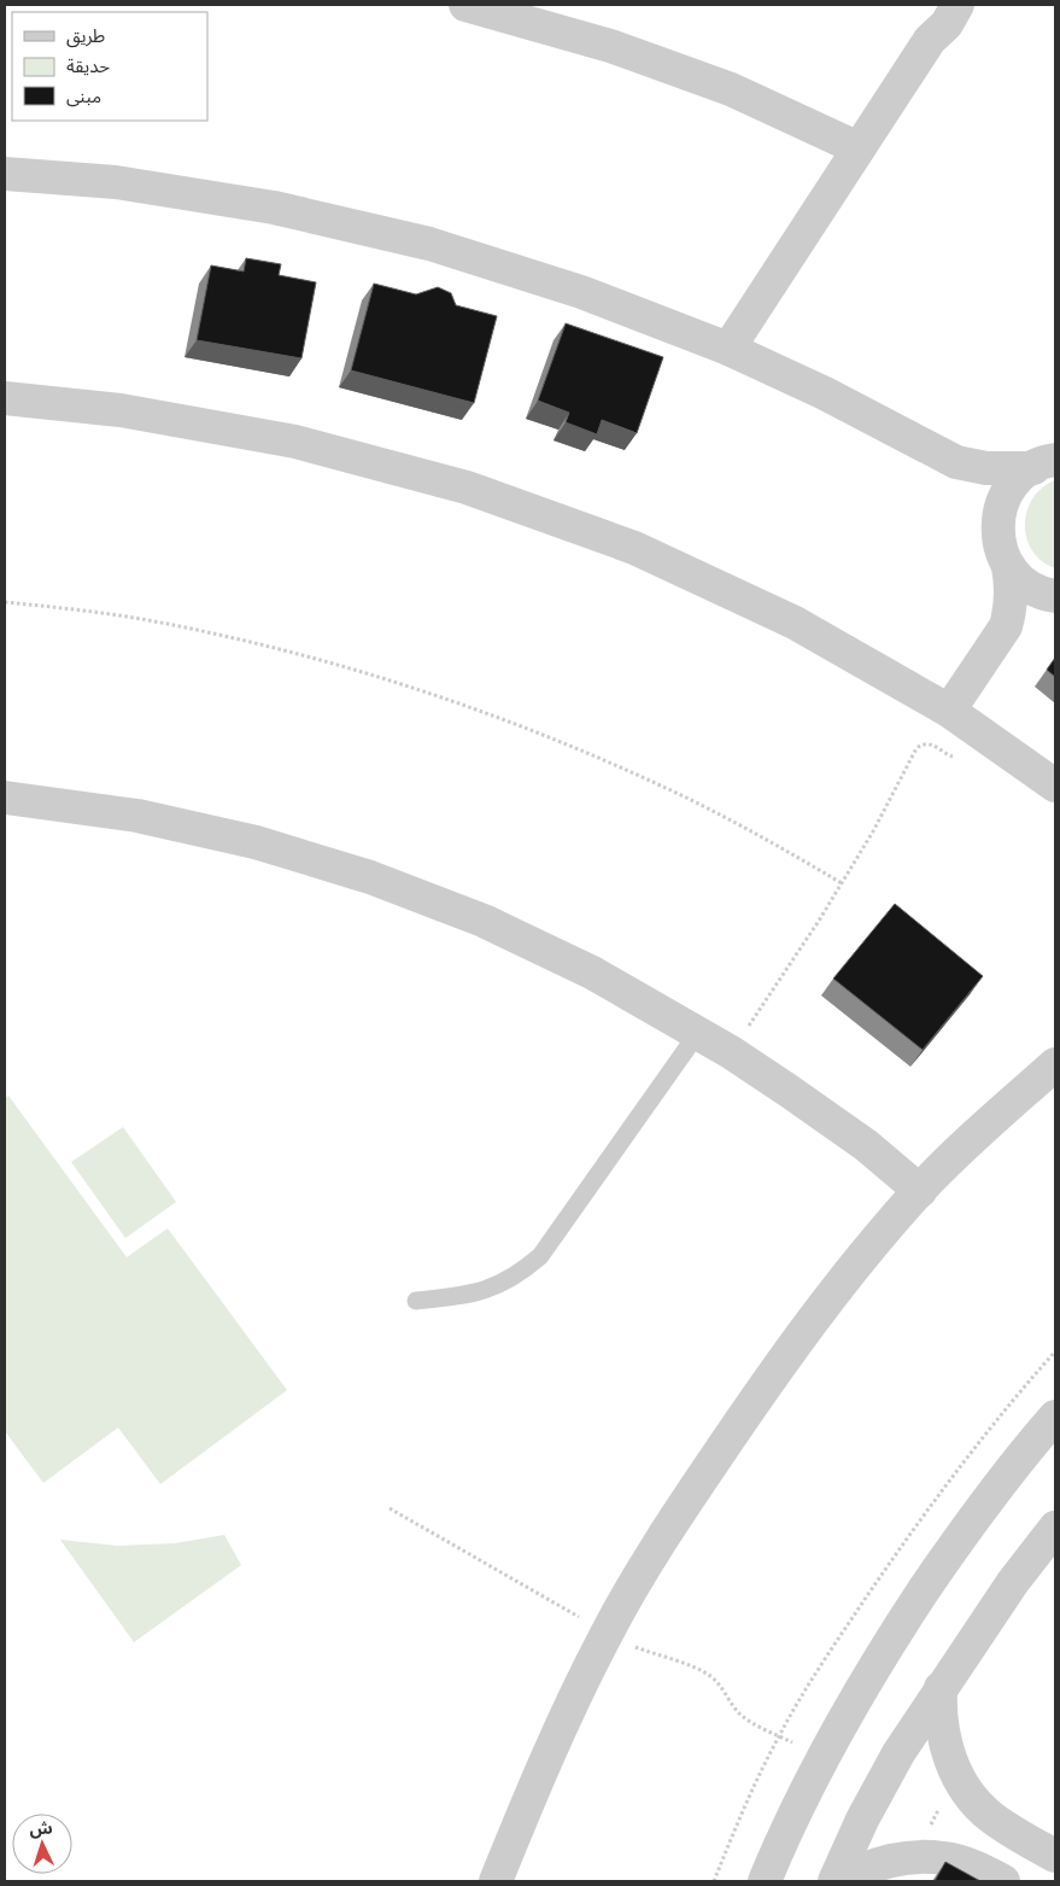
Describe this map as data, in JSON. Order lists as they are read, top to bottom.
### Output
{
  "legend": ["طريق", "حديقة", "مبنى"],
  "north": "top"
}
